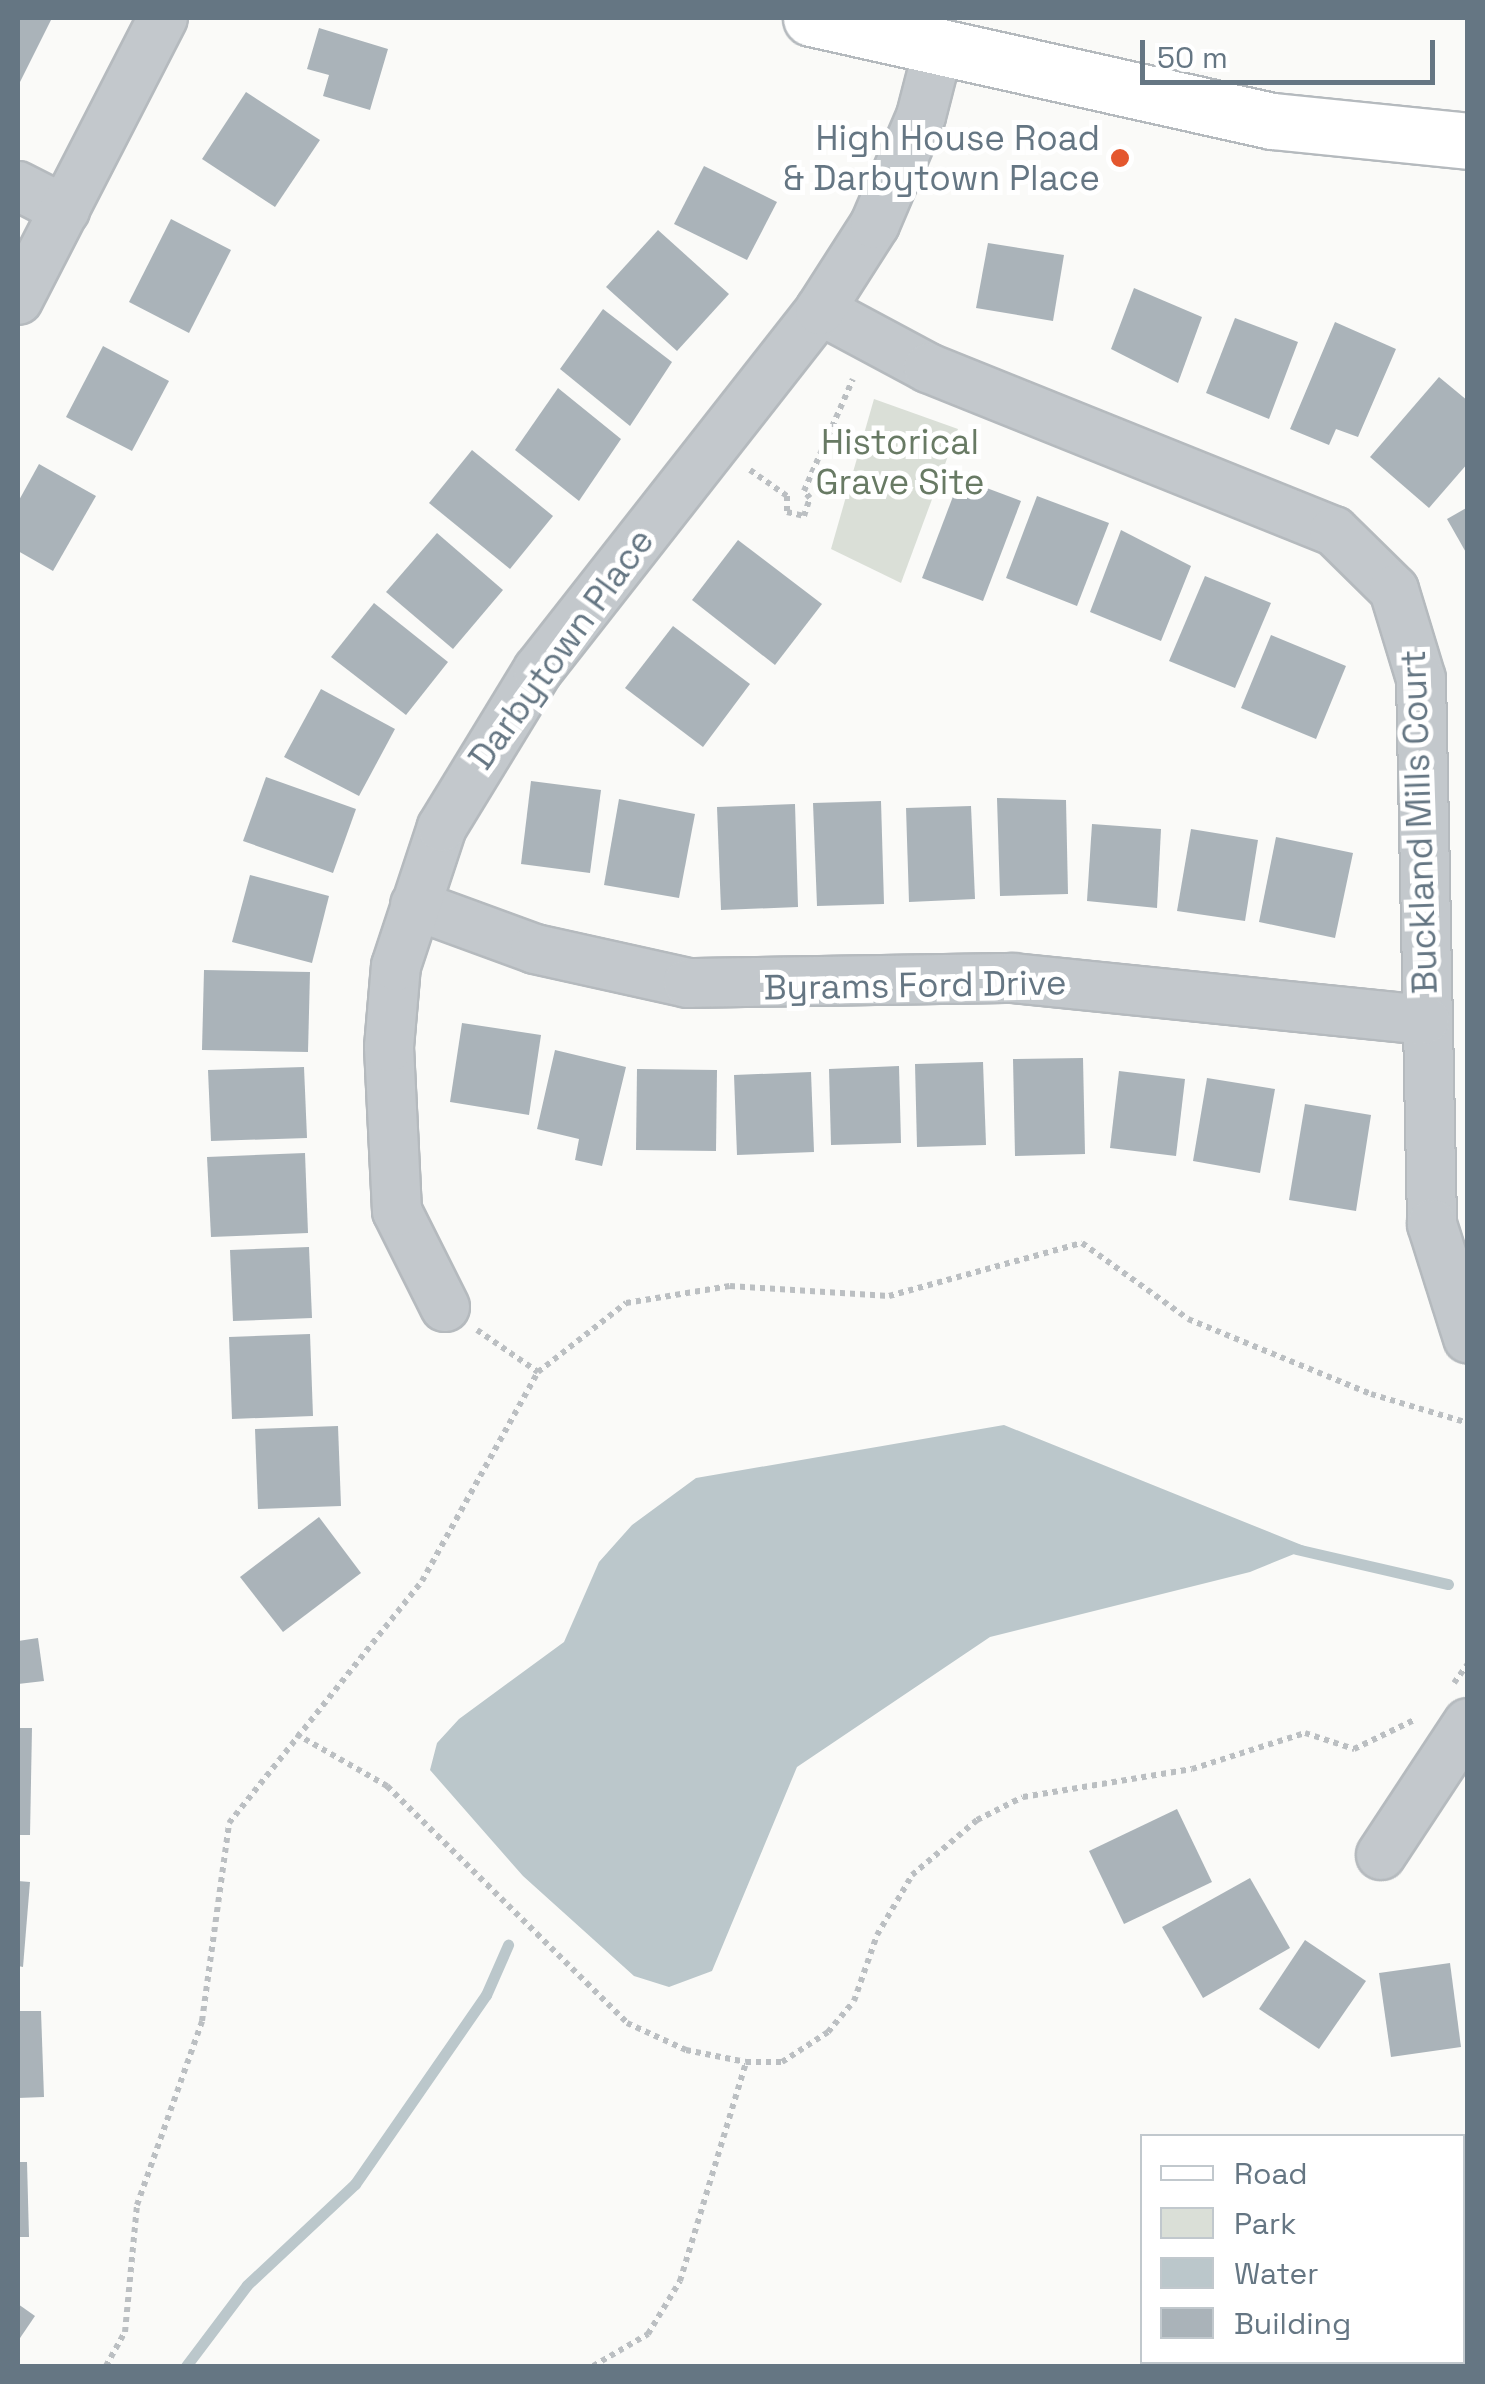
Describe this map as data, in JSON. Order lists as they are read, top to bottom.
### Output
{
  "streets": {
    "street": ["Darbytown Place", "Buckland Mills Court", "Byrams Ford Drive"]
  },
  "crossings": [
    ["Darbytown Place", "Buckland Mills Court"],
    ["Darbytown Place", "Byrams Ford Drive"],
    ["Buckland Mills Court", "Byrams Ford Drive"]
  ],
  "parks": ["Historical Grave Site"],
  "places": ["High House Road & Darbytown Place"],
  "legend": [
    "Road",
    "Park",
    "Water",
    "Building"
  ],
  "scale_bar": "50 m"
}
